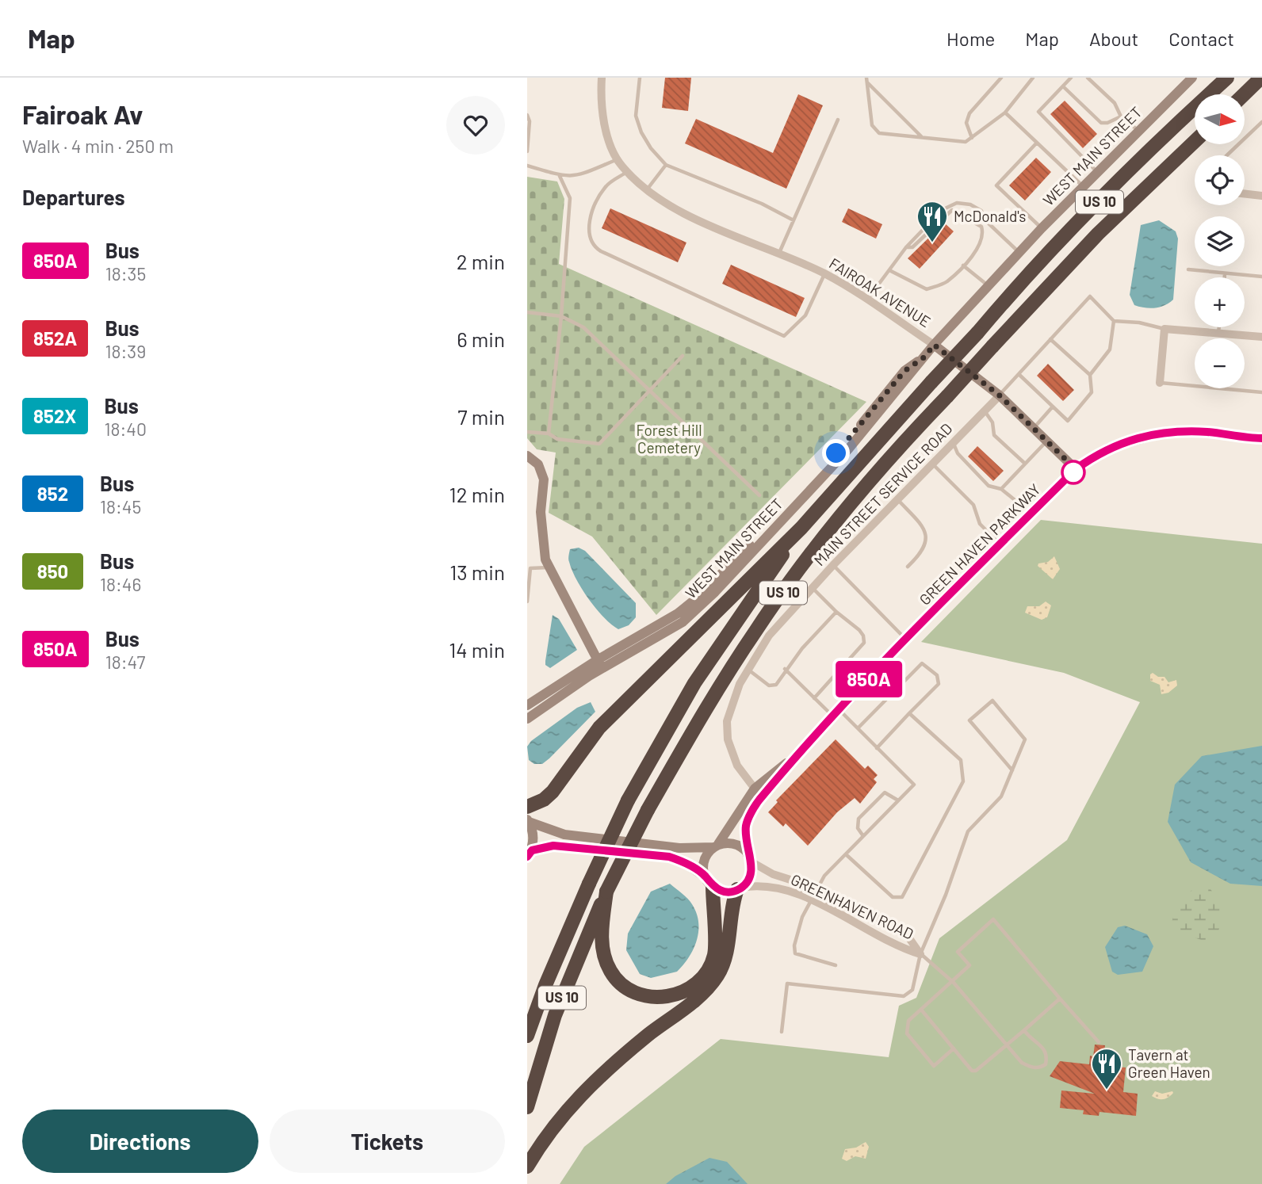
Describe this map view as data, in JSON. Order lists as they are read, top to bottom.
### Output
{
  "streets": {
    "highway": ["US 10"],
    "street": [
      "WEST MAIN STREET",
      "FAIROAK AVENUE",
      "MAIN STREET SERVICE ROAD",
      "GREEN HAVEN PARKWAY",
      "GREENHAVEN ROAD"
    ]
  },
  "crossings": [
    ["WEST MAIN STREET", "FAIROAK AVENUE"],
    ["FAIROAK AVENUE", "MAIN STREET SERVICE ROAD"],
    ["FAIROAK AVENUE", "GREEN HAVEN PARKWAY"]
  ],
  "parks": ["Forest Hill Cemetery"],
  "places": {
    "restaurant": ["McDonald's", "Tavern at Green Haven"]
  },
  "lines": ["bus line 850A"],
  "north": "right",
  "page": {
    "header": "Map",
    "nav": [
      "Home",
      "Map",
      "About",
      "Contact"
    ],
    "heading": [
      ["Fairoak Av", "Walk · 4 min · 250 m"],
      "Departures"
    ],
    "on_map": "850A",
    "map_buttons": ["+", "−"],
    "list": [
      {
        "mark": "850A",
        "name": "Bus",
        "note": "18:35",
        "value": "2 min"
      },
      {
        "mark": "852A",
        "name": "Bus",
        "note": "18:39",
        "value": "6 min"
      },
      {
        "mark": "852X",
        "name": "Bus",
        "note": "18:40",
        "value": "7 min"
      },
      {
        "mark": "852",
        "name": "Bus",
        "note": "18:45",
        "value": "12 min"
      },
      {
        "mark": "850",
        "name": "Bus",
        "note": "18:46",
        "value": "13 min"
      },
      {
        "mark": "850A",
        "name": "Bus",
        "note": "18:47",
        "value": "14 min"
      }
    ],
    "buttons": ["Directions", "Tickets"]
  }
}
